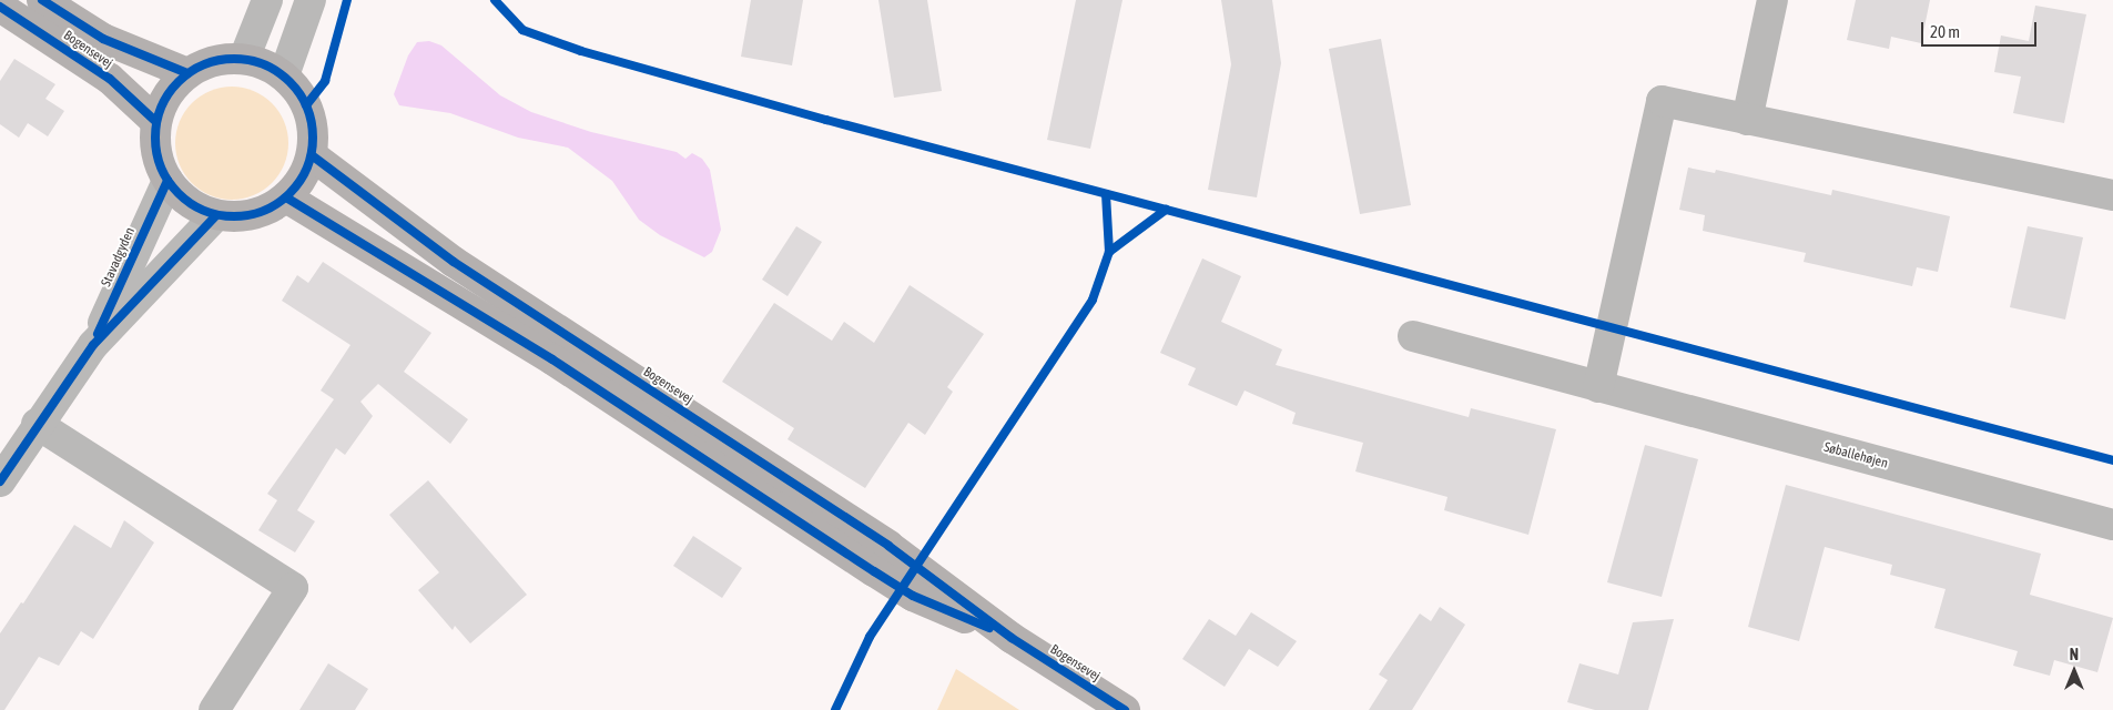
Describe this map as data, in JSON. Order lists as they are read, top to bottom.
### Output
{
  "streets": {
    "main road": ["Bogensevej"],
    "street": ["Stavadgyden", "Søballehøjen"]
  },
  "crossings": [
    ["Bogensevej", "Stavadgyden"]
  ],
  "scale_bar": "20 m",
  "north": "top"
}
